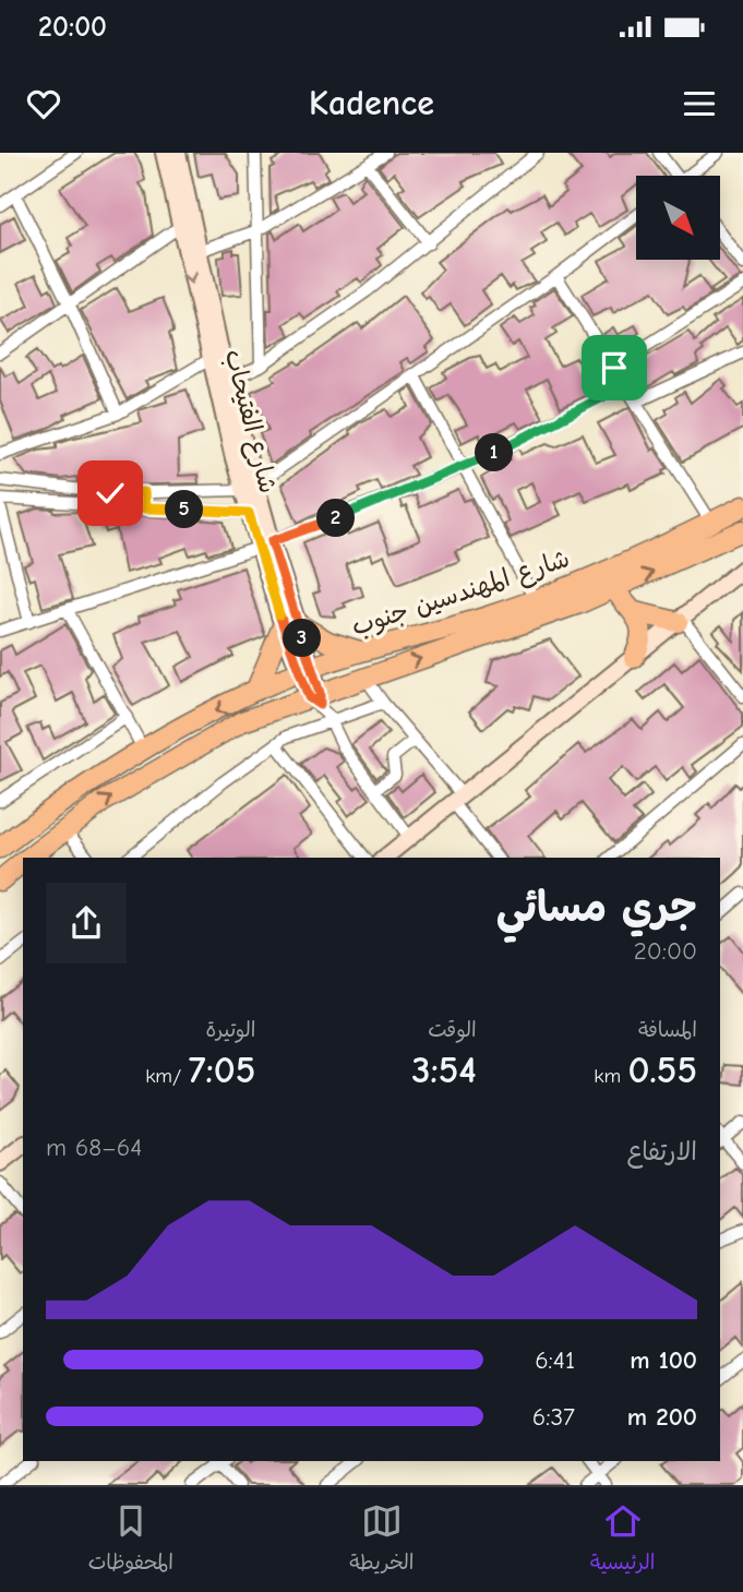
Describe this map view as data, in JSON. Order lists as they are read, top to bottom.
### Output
{
  "streets": {
    "highway": ["شارع المهندسين جنوب"],
    "main road": ["شارع الفتيحاب"]
  },
  "crossings": [
    ["شارع الفتيحاب", "شارع المهندسين جنوب"]
  ],
  "north": "bottom right",
  "page": {
    "status": "20:00",
    "header": "Kadence",
    "pins": [
      "1",
      "5",
      "2",
      "3"
    ],
    "heading": ["جري مسائي", "20:00"],
    "stats": [
      ["المسافة", "0.55 km"],
      ["الوقت", "3:54"],
      ["الوتيرة", "7:05 /km"]
    ],
    "chart": ["الارتفاع", "64–68 m"],
    "list": [
      {
        "name": "100 m",
        "note": "6:41"
      },
      {
        "name": "200 m",
        "note": "6:37"
      }
    ],
    "tabs": ["الرئيسية", "الخريطة", "المحفوظات"]
  }
}
